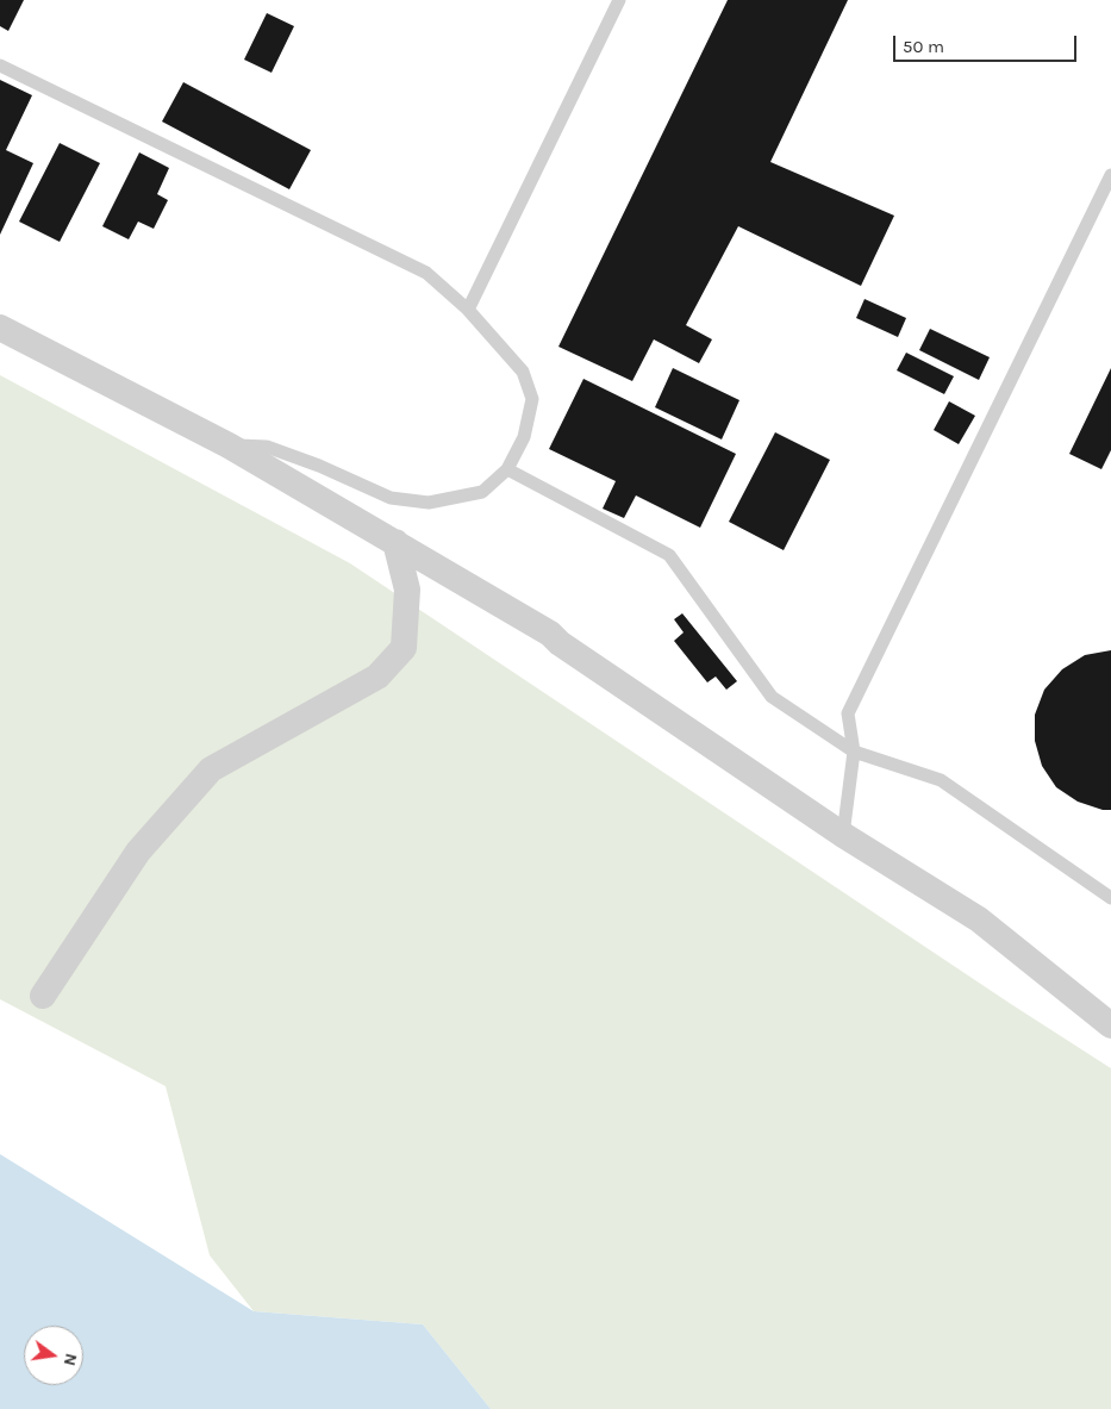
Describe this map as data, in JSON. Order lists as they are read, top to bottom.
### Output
{
  "scale_bar": "50 m",
  "north": "right"
}
